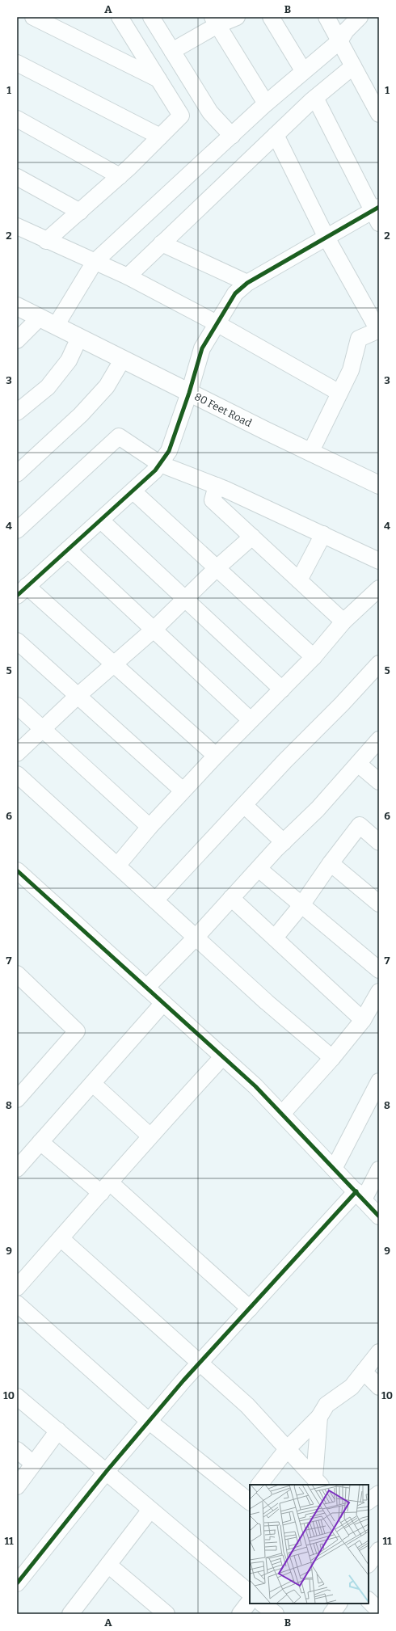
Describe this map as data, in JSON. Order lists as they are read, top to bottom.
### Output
{
  "streets": {
    "main road": ["80 Feet Road"]
  },
  "grid": {
    "columns": ["A", "B"],
    "rows": [
      "1",
      "2",
      "3",
      "4",
      "5",
      "6",
      "7",
      "8",
      "9",
      "10",
      "11"
    ]
  }
}
